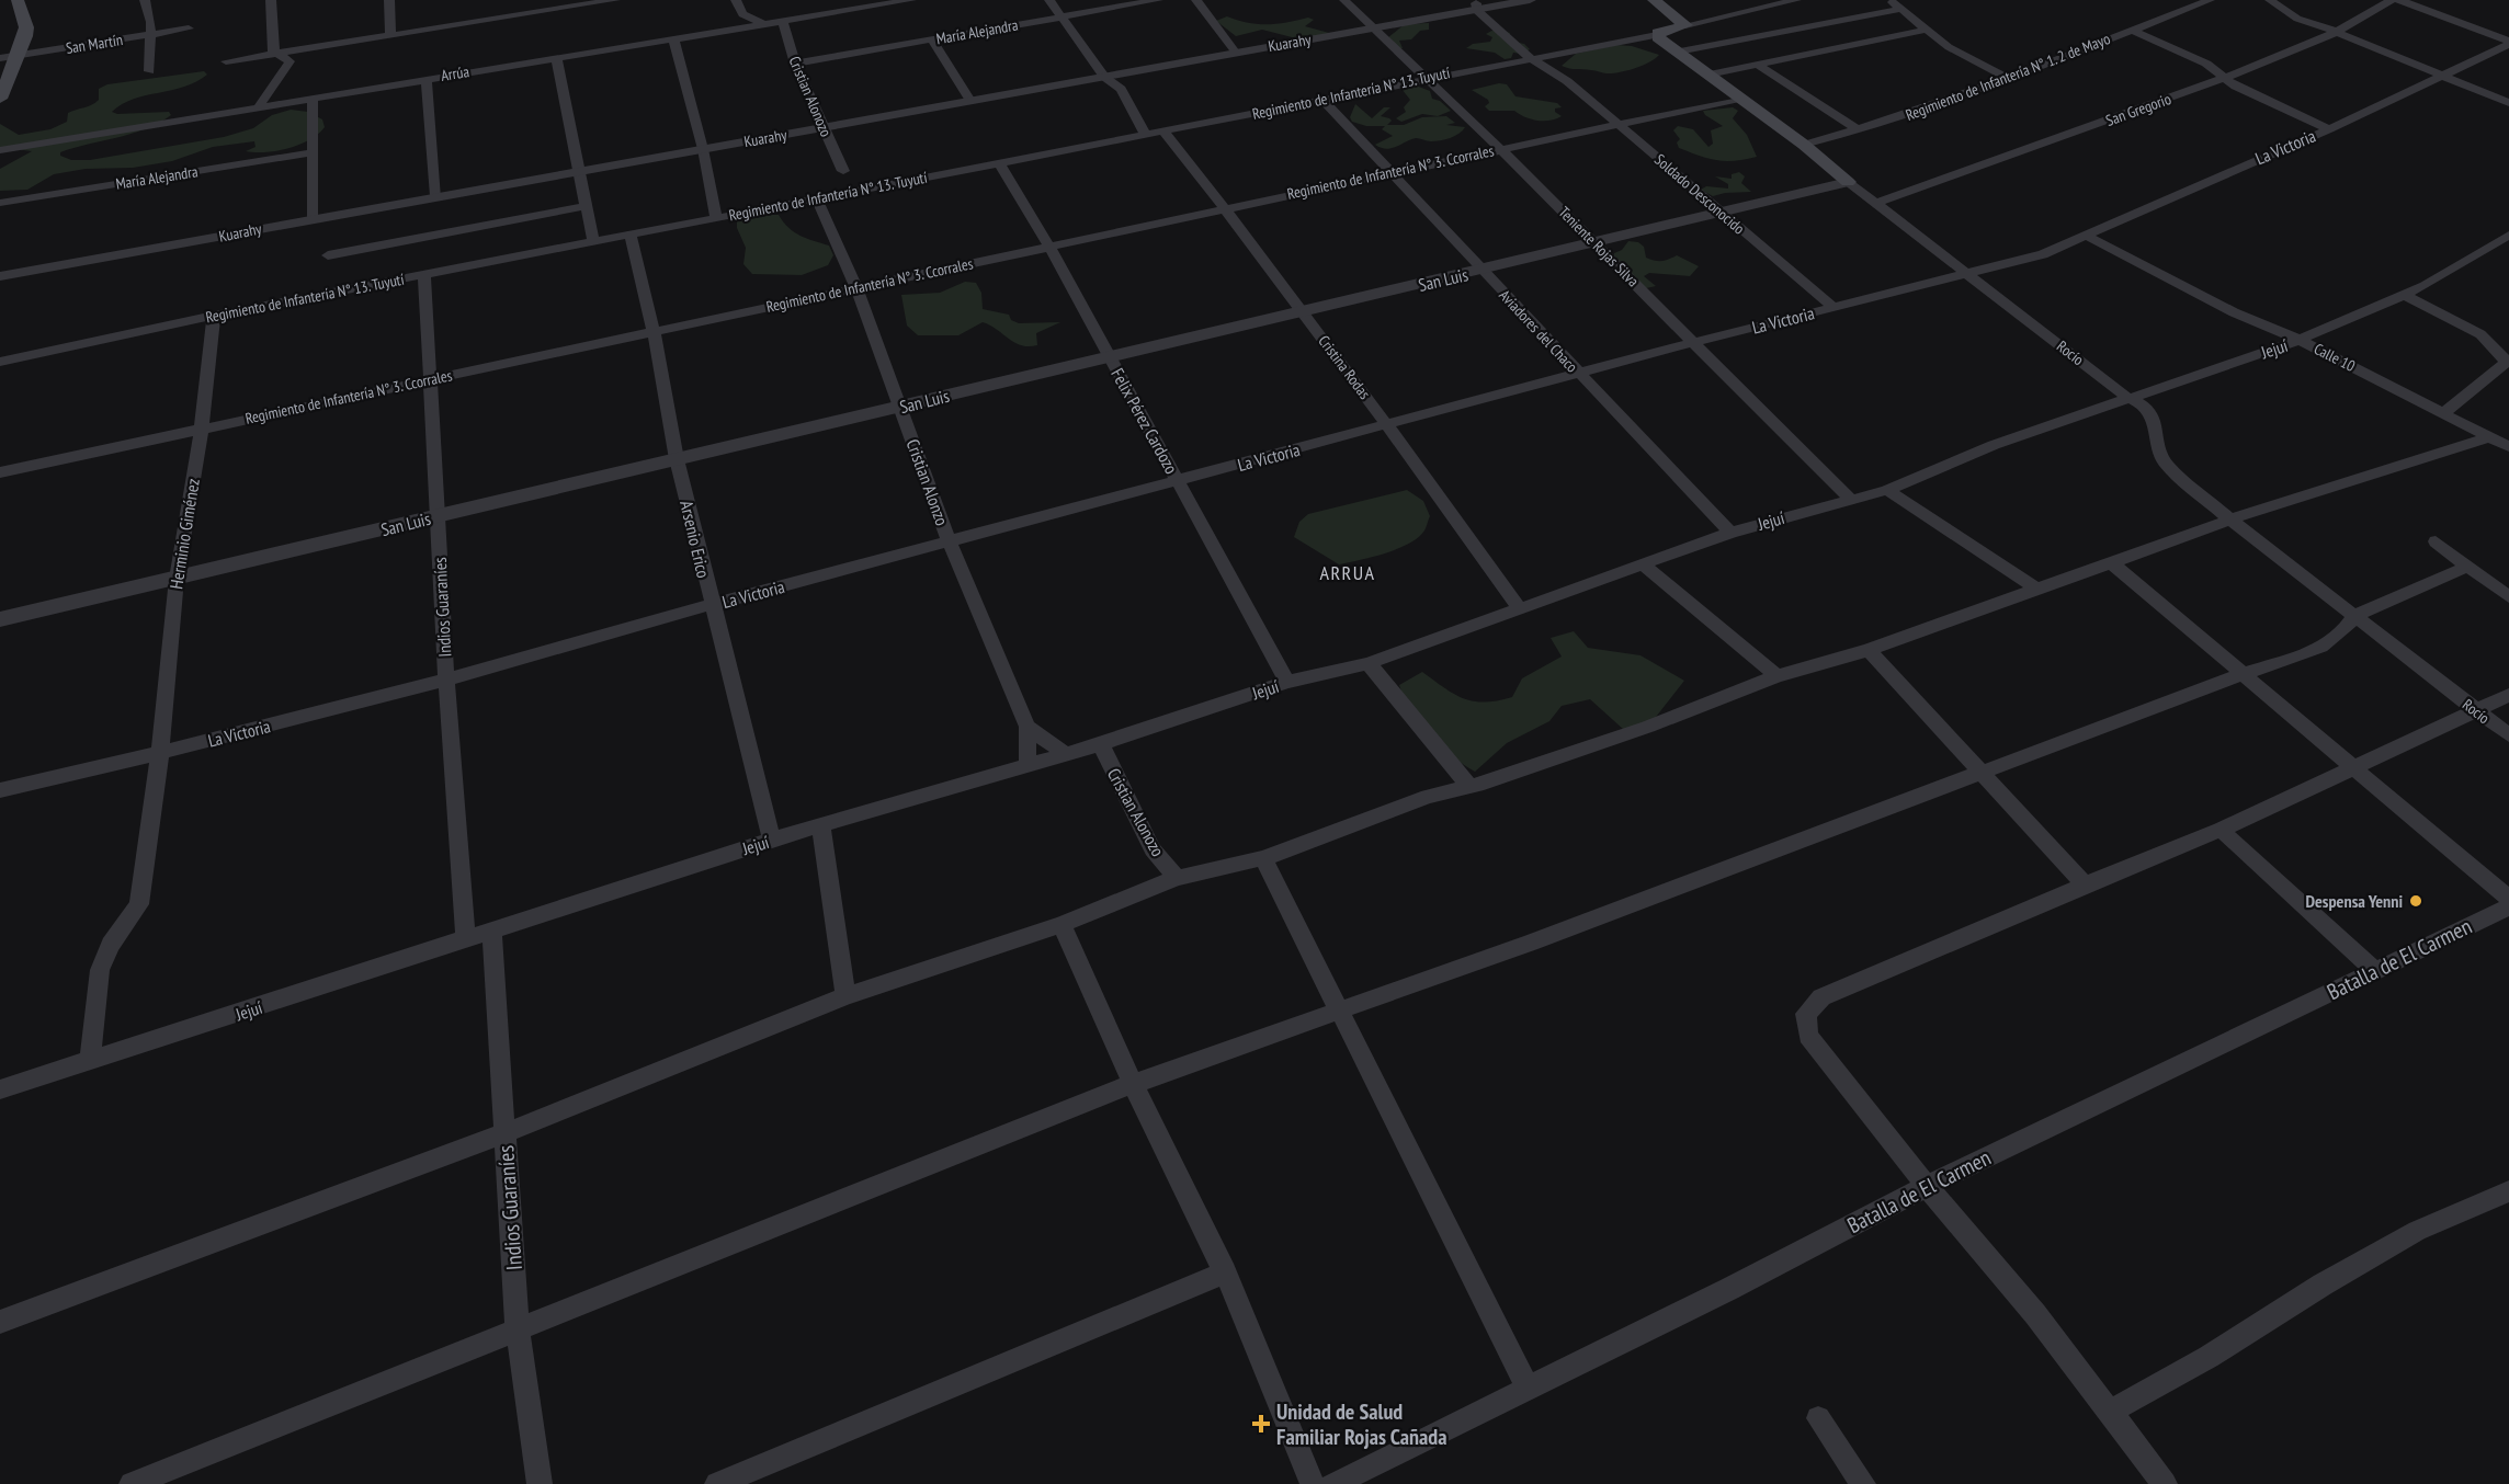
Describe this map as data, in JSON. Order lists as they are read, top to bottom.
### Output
{
  "streets": {
    "main road": ["Rocío"],
    "street": [
      "María Alejandra",
      "Kuarahy",
      "San Martín",
      "Arrúa",
      "Regimiento de Infantería N° 1. 2 de Mayo",
      "Regimiento de Infantería N° 13. Tuyutí",
      "Cristian Alonozo",
      "San Gregorio",
      "La Victoria",
      "Regimiento de Infantería N° 3. Ccorrales",
      "Soldado Desconocido",
      "Teniente Rojas Silva",
      "San Luis",
      "Aviadores del Chaco",
      "Jejuí",
      "Calle 10",
      "Cristina Rodas",
      "Felix Pérez Cardozo",
      "Cristian Alonzo",
      "Herminio Giménez",
      "Arsenio Erico",
      "Indios Guaraníes",
      "Batalla de El Carmen"
    ]
  },
  "crossings": [
    ["María Alejandra", "Cristian Alonozo"],
    ["Kuarahy", "Cristian Alonozo"],
    ["Kuarahy", "Soldado Desconocido"],
    ["Kuarahy", "Teniente Rojas Silva"],
    ["Arrúa", "Cristian Alonozo"],
    ["Regimiento de Infantería N° 1. 2 de Mayo", "Rocío"],
    ["Regimiento de Infantería N° 13. Tuyutí", "Soldado Desconocido"],
    ["Regimiento de Infantería N° 13. Tuyutí", "Teniente Rojas Silva"],
    ["Regimiento de Infantería N° 13. Tuyutí", "Aviadores del Chaco"],
    ["Regimiento de Infantería N° 13. Tuyutí", "Rocío"],
    ["Regimiento de Infantería N° 13. Tuyutí", "Cristina Rodas"],
    ["Regimiento de Infantería N° 13. Tuyutí", "Felix Pérez Cardozo"],
    ["Regimiento de Infantería N° 13. Tuyutí", "Cristian Alonzo"],
    ["Regimiento de Infantería N° 13. Tuyutí", "Herminio Giménez"],
    ["Regimiento de Infantería N° 13. Tuyutí", "Arsenio Erico"],
    ["Regimiento de Infantería N° 13. Tuyutí", "Indios Guaraníes"],
    ["Cristian Alonozo", "Jejuí"],
    ["San Gregorio", "Rocío"],
    ["La Victoria", "Soldado Desconocido"],
    ["La Victoria", "Teniente Rojas Silva"],
    ["La Victoria", "Aviadores del Chaco"],
    ["La Victoria", "Rocío"],
    ["La Victoria", "Calle 10"],
    ["La Victoria", "Cristina Rodas"],
    ["La Victoria", "Felix Pérez Cardozo"],
    ["La Victoria", "Cristian Alonzo"],
    ["La Victoria", "Herminio Giménez"],
    ["La Victoria", "Arsenio Erico"],
    ["La Victoria", "Indios Guaraníes"],
    ["Regimiento de Infantería N° 3. Ccorrales", "Soldado Desconocido"],
    ["Regimiento de Infantería N° 3. Ccorrales", "Teniente Rojas Silva"],
    ["Regimiento de Infantería N° 3. Ccorrales", "Aviadores del Chaco"],
    ["Regimiento de Infantería N° 3. Ccorrales", "Rocío"],
    ["Regimiento de Infantería N° 3. Ccorrales", "Cristina Rodas"],
    ["Regimiento de Infantería N° 3. Ccorrales", "Felix Pérez Cardozo"],
    ["Regimiento de Infantería N° 3. Ccorrales", "Cristian Alonzo"],
    ["Regimiento de Infantería N° 3. Ccorrales", "Herminio Giménez"],
    ["Regimiento de Infantería N° 3. Ccorrales", "Arsenio Erico"],
    ["Regimiento de Infantería N° 3. Ccorrales", "Indios Guaraníes"],
    ["Soldado Desconocido", "San Luis"],
    ["Teniente Rojas Silva", "San Luis"],
    ["Teniente Rojas Silva", "Jejuí"],
    ["San Luis", "Aviadores del Chaco"],
    ["San Luis", "Rocío"],
    ["San Luis", "Cristina Rodas"],
    ["San Luis", "Felix Pérez Cardozo"],
    ["San Luis", "Cristian Alonzo"],
    ["San Luis", "Herminio Giménez"],
    ["San Luis", "Arsenio Erico"],
    ["San Luis", "Indios Guaraníes"],
    ["Aviadores del Chaco", "Jejuí"],
    ["Jejuí", "Rocío"],
    ["Jejuí", "Calle 10"],
    ["Jejuí", "Cristina Rodas"],
    ["Jejuí", "Felix Pérez Cardozo"],
    ["Jejuí", "Cristian Alonzo"],
    ["Jejuí", "Herminio Giménez"],
    ["Jejuí", "Arsenio Erico"],
    ["Jejuí", "Indios Guaraníes"]
  ],
  "districts": ["ARRUA"],
  "places": {
    "other": ["Despensa Yenni"],
    "health": ["Unidad de Salud Familiar Rojas Cañada"]
  }
}
